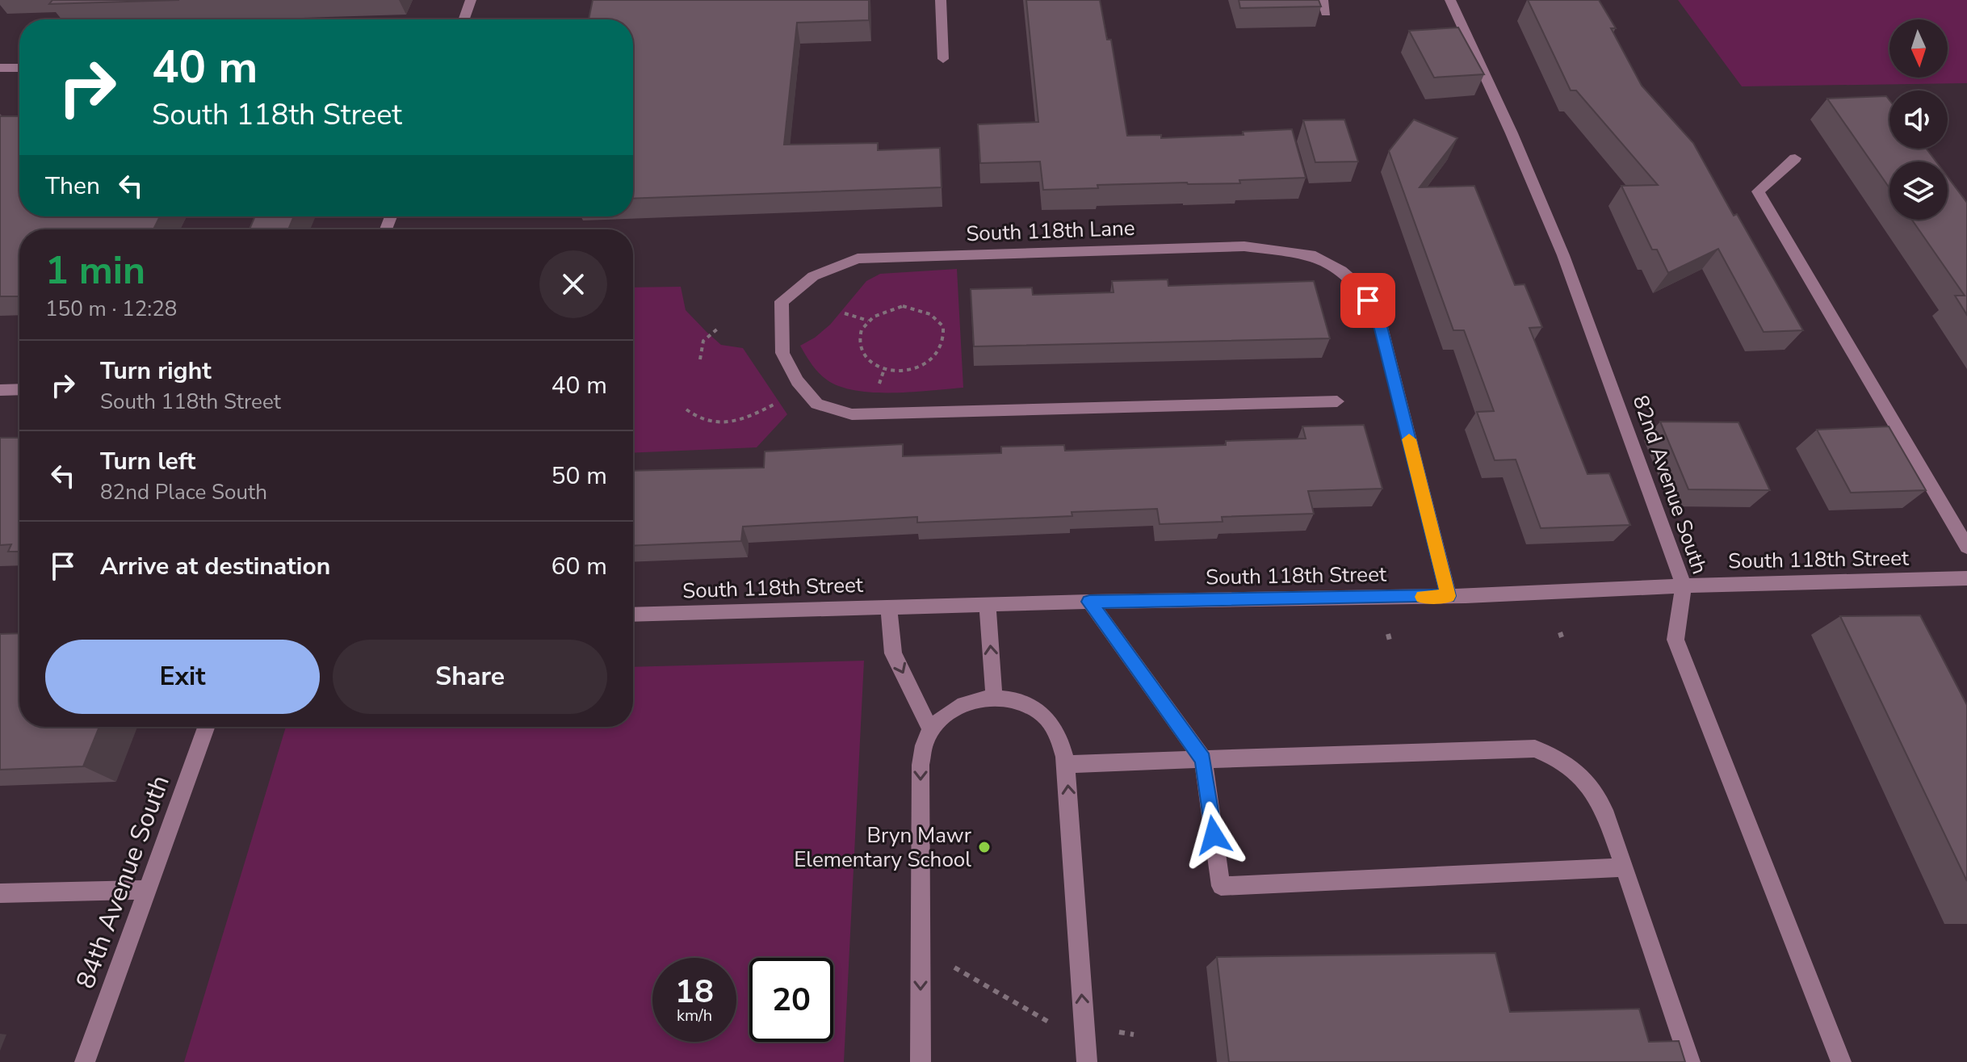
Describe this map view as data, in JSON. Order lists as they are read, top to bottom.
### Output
{
  "streets": {
    "street": [
      "South 118th Lane",
      "82nd Avenue South",
      "South 118th Street",
      "84th Avenue South"
    ]
  },
  "crossings": [
    ["South 118th Lane", "South 118th Street"],
    ["82nd Avenue South", "South 118th Street"]
  ],
  "places": ["Bryn Mawr Elementary School"],
  "north": "bottom",
  "page": {
    "turn": ["40 m", "South 118th Street"],
    "then": "Then",
    "heading": ["1 min", "150 m · 12:28"],
    "list": [
      {
        "name": "Turn right",
        "note": "South 118th Street",
        "value": "40 m"
      },
      {
        "name": "Turn left",
        "note": "82nd Place South",
        "value": "50 m"
      },
      {
        "name": "Arrive at destination",
        "value": "60 m"
      }
    ],
    "buttons": ["Exit", "Share"],
    "speed": "18 km/h",
    "limit": "20"
  }
}
